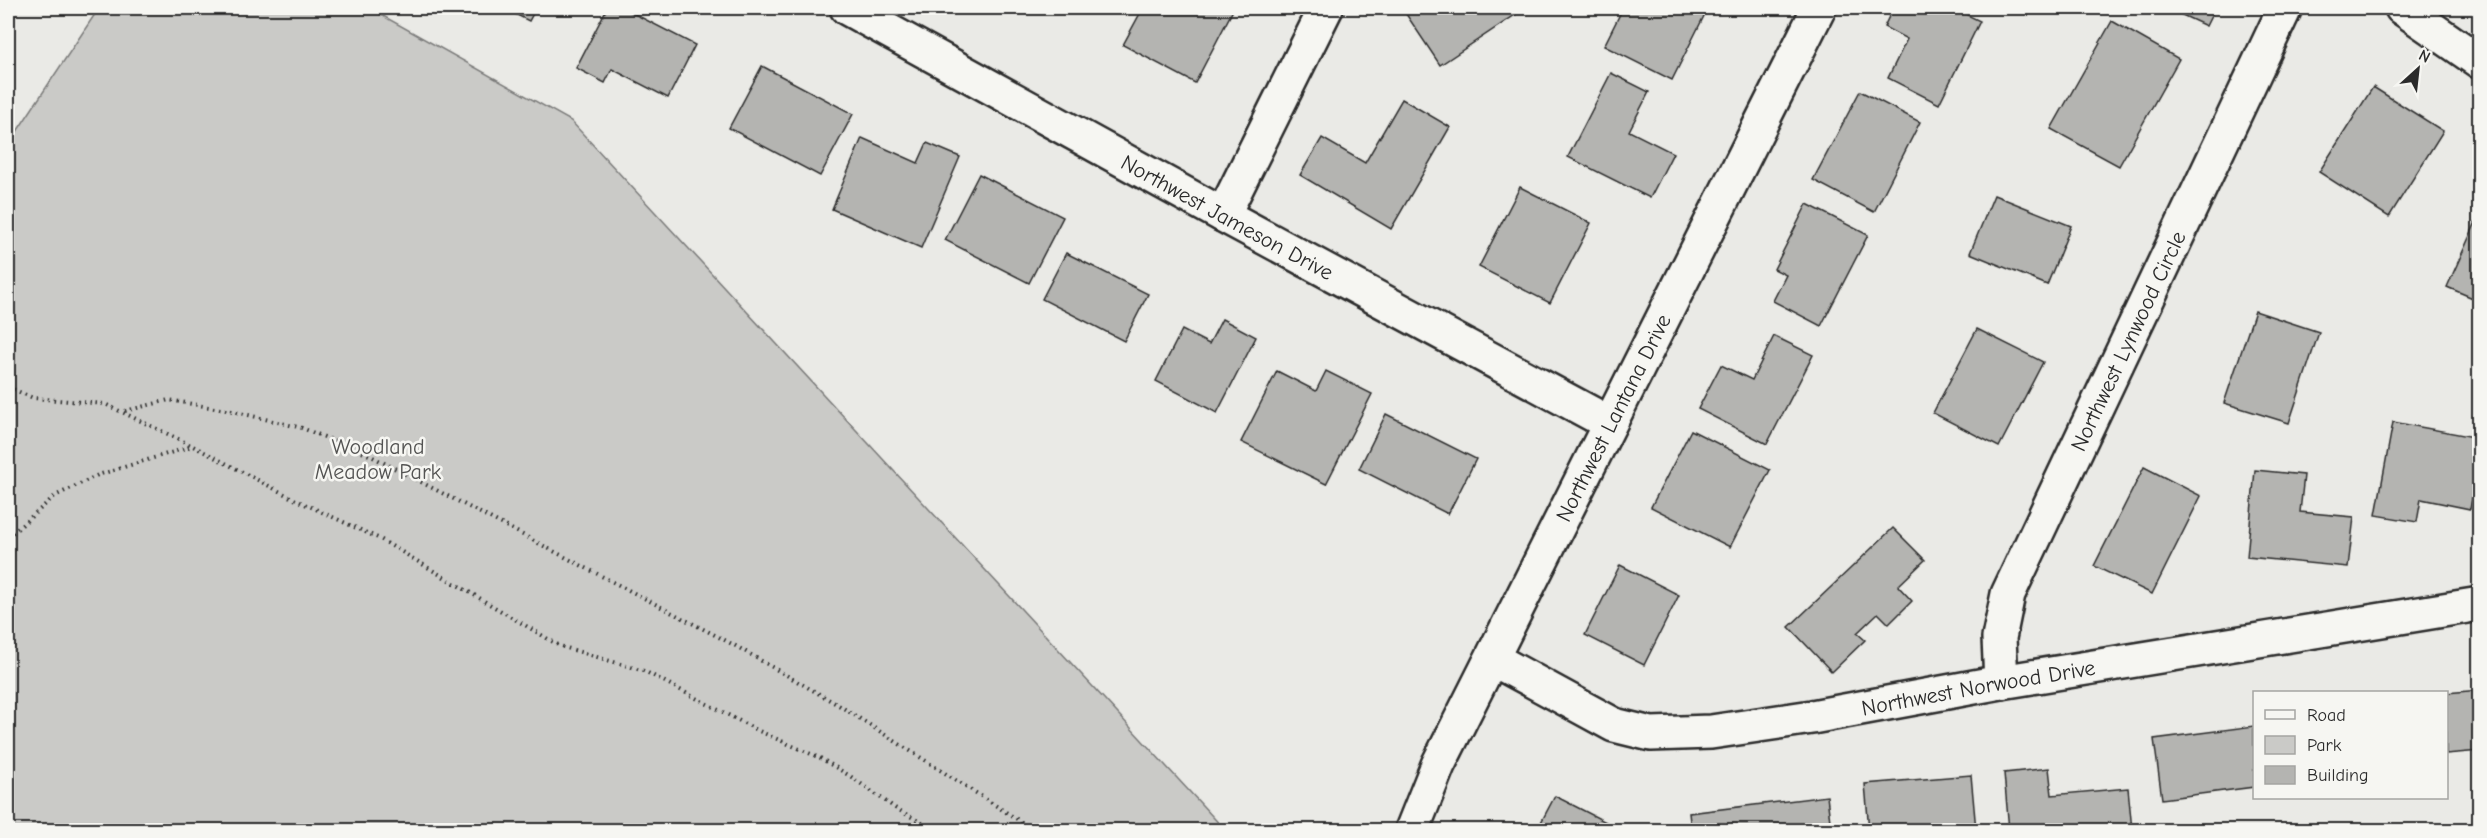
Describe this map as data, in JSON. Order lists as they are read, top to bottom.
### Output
{
  "streets": {
    "street": [
      "Northwest Jameson Drive",
      "Northwest Lynwood Circle",
      "Northwest Lantana Drive",
      "Northwest Norwood Drive"
    ]
  },
  "crossings": [
    ["Northwest Jameson Drive", "Northwest Lantana Drive"],
    ["Northwest Lynwood Circle", "Northwest Norwood Drive"],
    ["Northwest Lantana Drive", "Northwest Norwood Drive"]
  ],
  "parks": ["Woodland Meadow Park"],
  "legend": ["Road", "Park", "Building"],
  "north": "top right"
}
